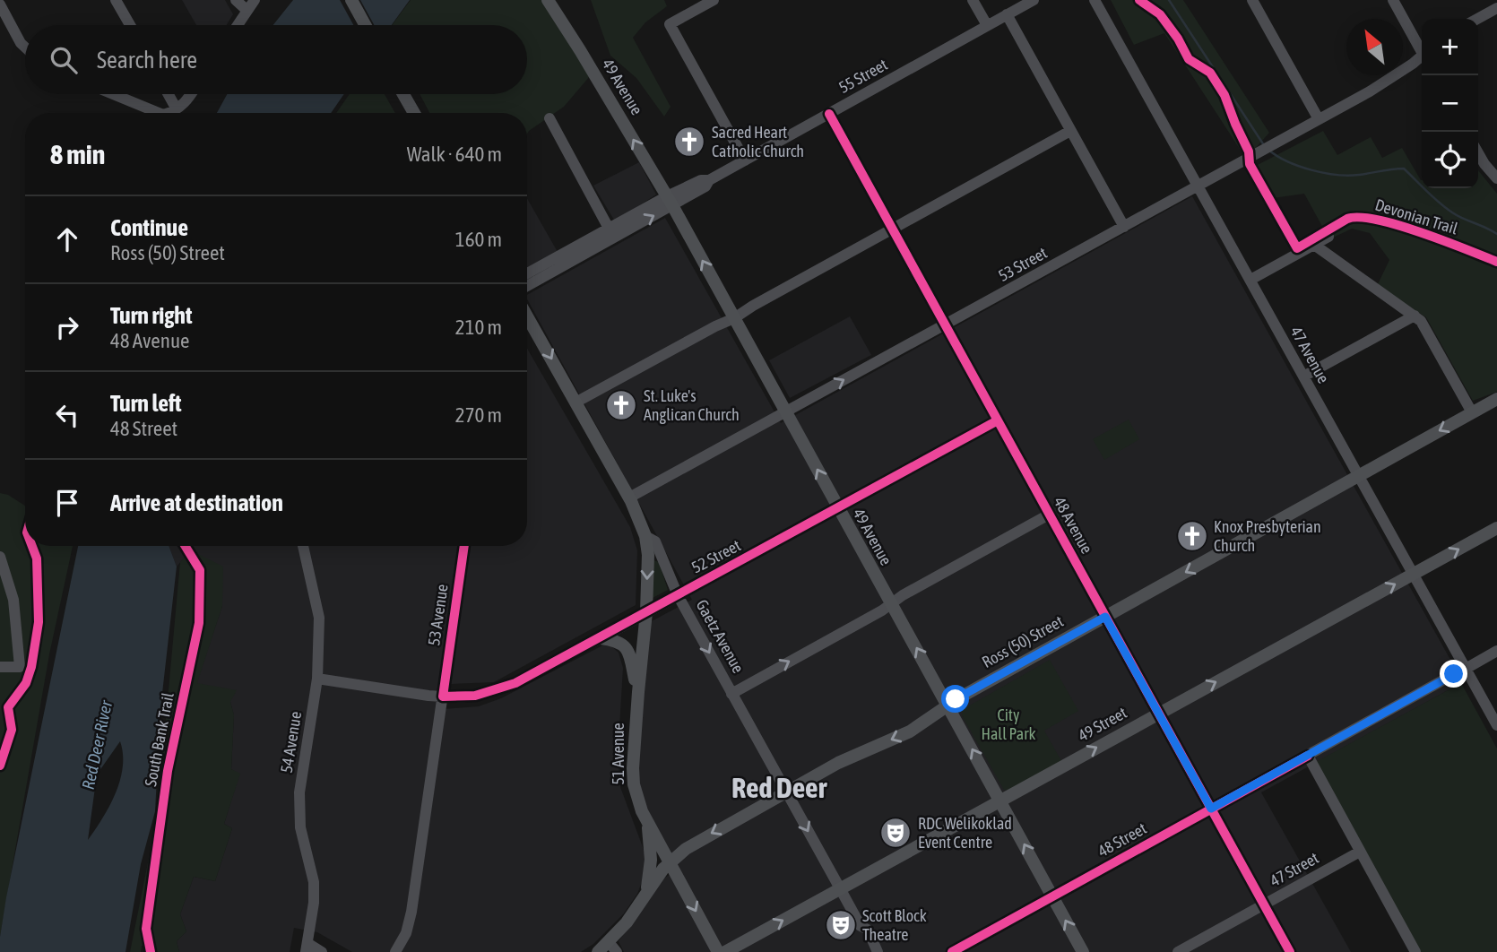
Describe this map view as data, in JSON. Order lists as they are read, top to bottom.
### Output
{
  "streets": {
    "main road": [
      "49 Avenue",
      "Gaetz Avenue",
      "Ross (50) Street",
      "49 Street",
      "51 Avenue"
    ],
    "street": [
      "55 Street",
      "53 Street",
      "47 Avenue",
      "48 Avenue",
      "52 Street",
      "53 Avenue",
      "54 Avenue",
      "48 Street",
      "47 Street"
    ],
    "cycle path": ["Devonian Trail", "South Bank Trail"]
  },
  "crossings": [
    ["55 Street", "49 Avenue"],
    ["55 Street", "48 Avenue"],
    ["49 Avenue", "53 Street"],
    ["49 Avenue", "52 Street"],
    ["49 Avenue", "Ross (50) Street"],
    ["49 Avenue", "49 Street"],
    ["49 Avenue", "48 Street"],
    ["53 Street", "47 Avenue"],
    ["53 Street", "48 Avenue"],
    ["53 Street", "Gaetz Avenue"],
    ["47 Avenue", "Ross (50) Street"],
    ["47 Avenue", "49 Street"],
    ["48 Avenue", "52 Street"],
    ["48 Avenue", "Ross (50) Street"],
    ["48 Avenue", "49 Street"],
    ["48 Avenue", "48 Street"],
    ["48 Avenue", "47 Street"],
    ["52 Street", "53 Avenue"],
    ["52 Street", "Gaetz Avenue"],
    ["52 Street", "54 Avenue"],
    ["52 Street", "51 Avenue"],
    ["Gaetz Avenue", "Ross (50) Street"],
    ["Gaetz Avenue", "49 Street"],
    ["Gaetz Avenue", "51 Avenue"],
    ["Ross (50) Street", "51 Avenue"]
  ],
  "one_way": [
    "49 Avenue",
    "Gaetz Avenue",
    "Ross (50) Street",
    "49 Street",
    "51 Avenue"
  ],
  "districts": ["Red Deer"],
  "water": ["Red Deer River"],
  "parks": ["City Hall Park"],
  "places": {
    "church": ["Sacred Heart Catholic Church", "St. Luke's Anglican Church", "Knox Presbyterian Church"],
    "theatre": ["RDC Welikoklad Event Centre", "Scott Block Theatre"]
  },
  "north": "top left",
  "page": {
    "map_buttons": ["+", "−"],
    "search": "Search here",
    "heading": ["8 min", "Walk · 640 m"],
    "list": [
      ["Continue", "Ross (50) Street", "160 m"],
      ["Turn right", "48 Avenue", "210 m"],
      ["Turn left", "48 Street", "270 m"],
      "Arrive at destination"
    ]
  }
}
